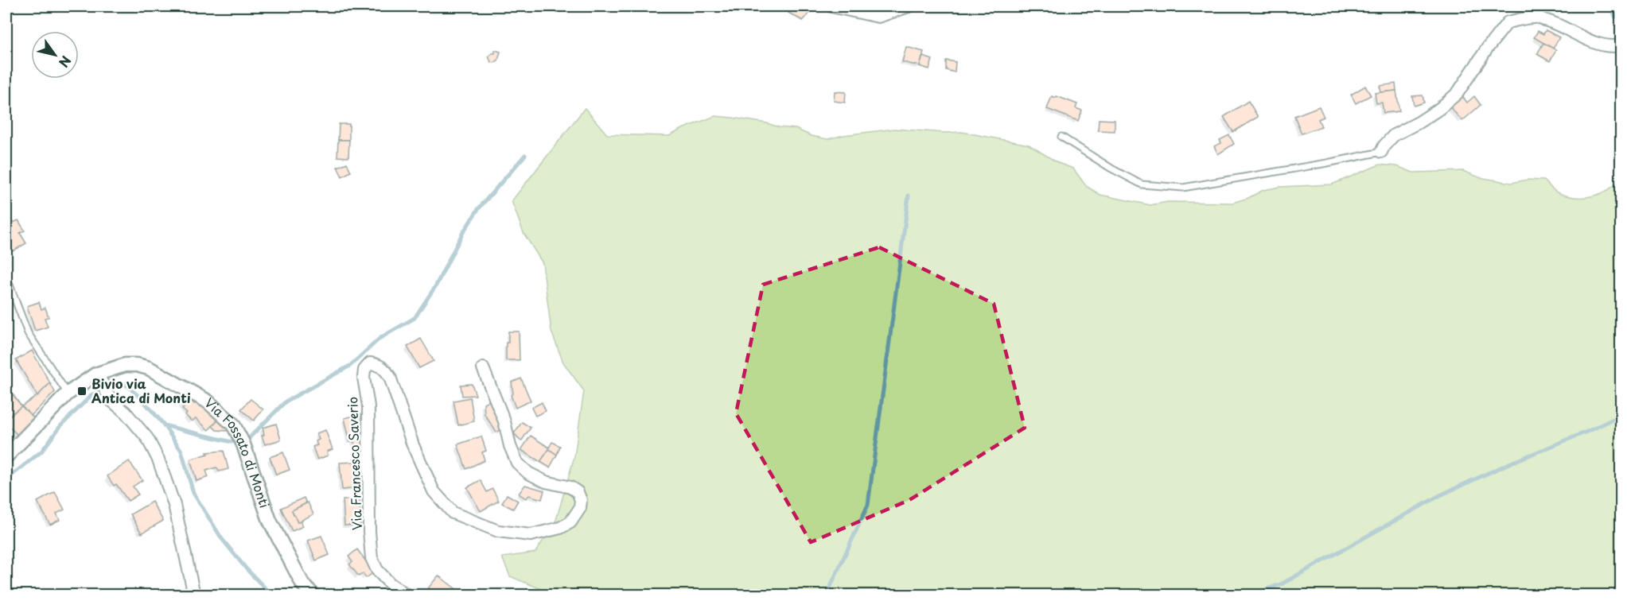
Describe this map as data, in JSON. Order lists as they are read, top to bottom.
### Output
{
  "streets": {
    "street": ["Via Fossato di Monti", "Via Francesco Saverio"]
  },
  "places": {
    "transit": ["Bivio via Antica di Monti"]
  },
  "north": "bottom right"
}
